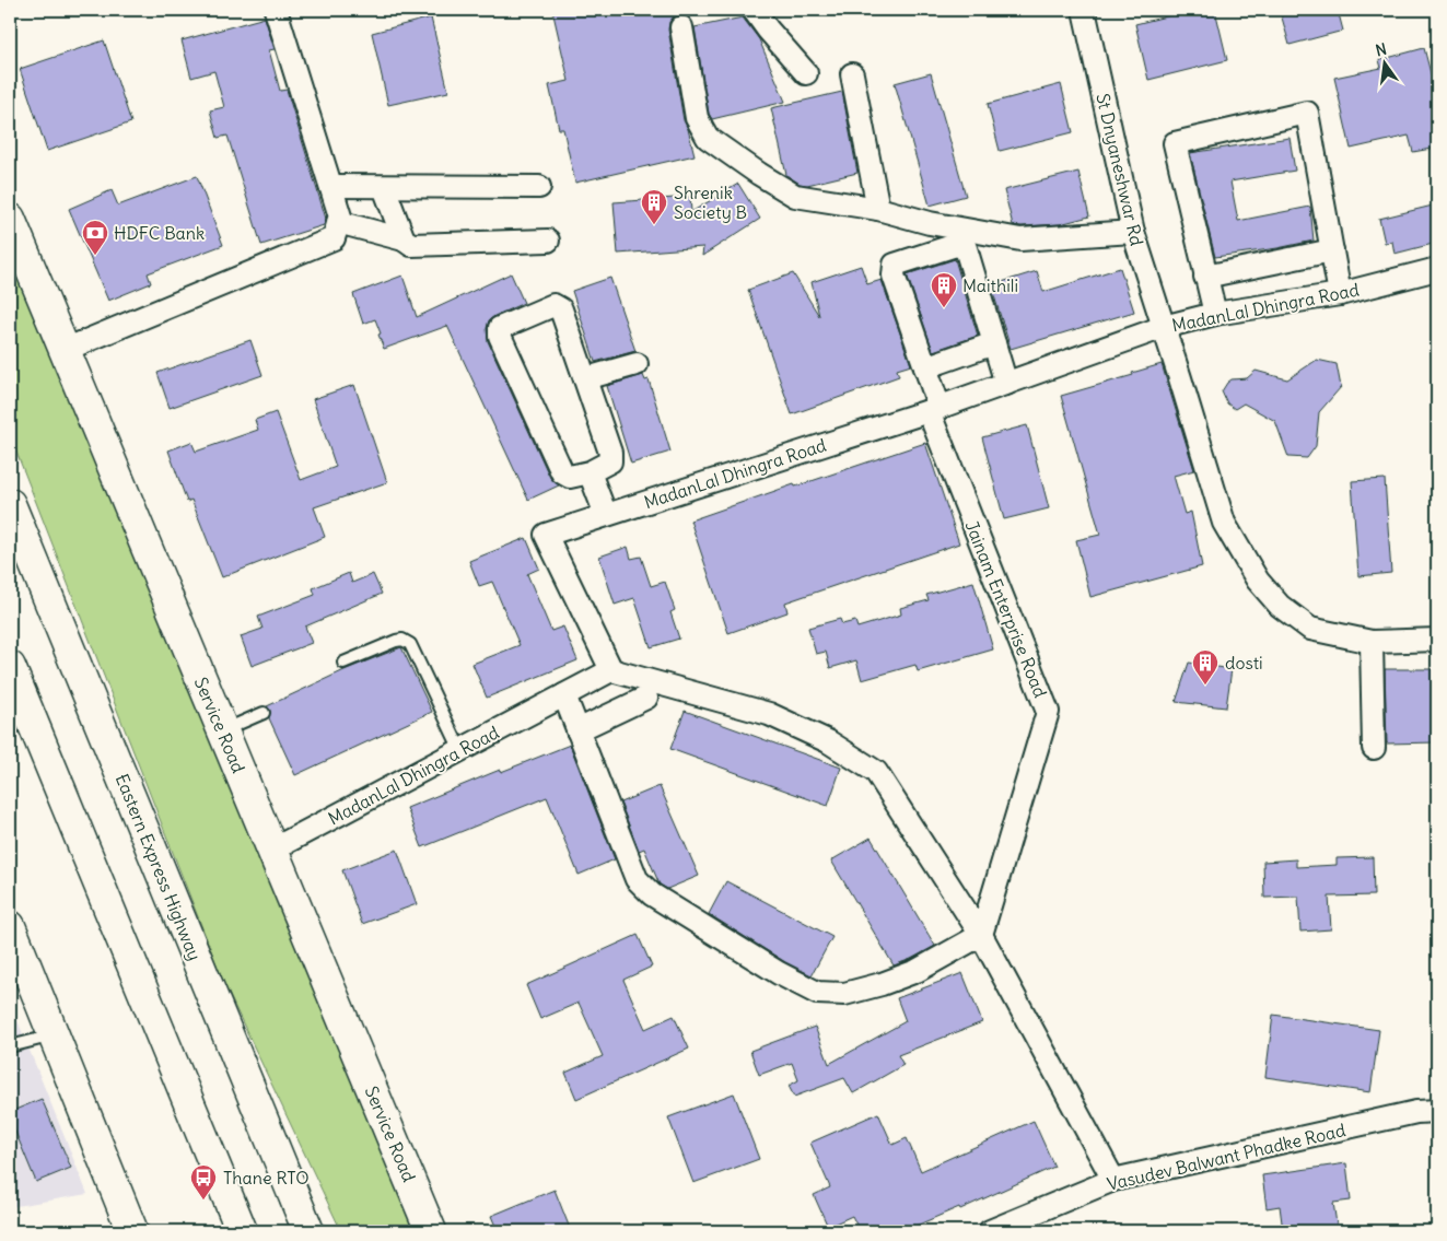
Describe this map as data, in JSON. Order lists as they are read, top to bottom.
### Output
{
  "streets": {
    "main road": ["Service Road", "Eastern Express Highway"],
    "street": [
      "St Dnyaneshwar Rd",
      "MadanLal Dhingra Road",
      "Jainam Enterprise Road",
      "Vasudev Balwant Phadke Road"
    ]
  },
  "crossings": [
    ["St Dnyaneshwar Rd", "MadanLal Dhingra Road"],
    ["MadanLal Dhingra Road", "Jainam Enterprise Road"],
    ["MadanLal Dhingra Road", "Service Road"]
  ],
  "places": {
    "building": ["Shrenik Society B", "Maithili", "dosti"],
    "bank": ["HDFC Bank"],
    "bus stop": ["Thane RTO"]
  },
  "north": "top"
}
